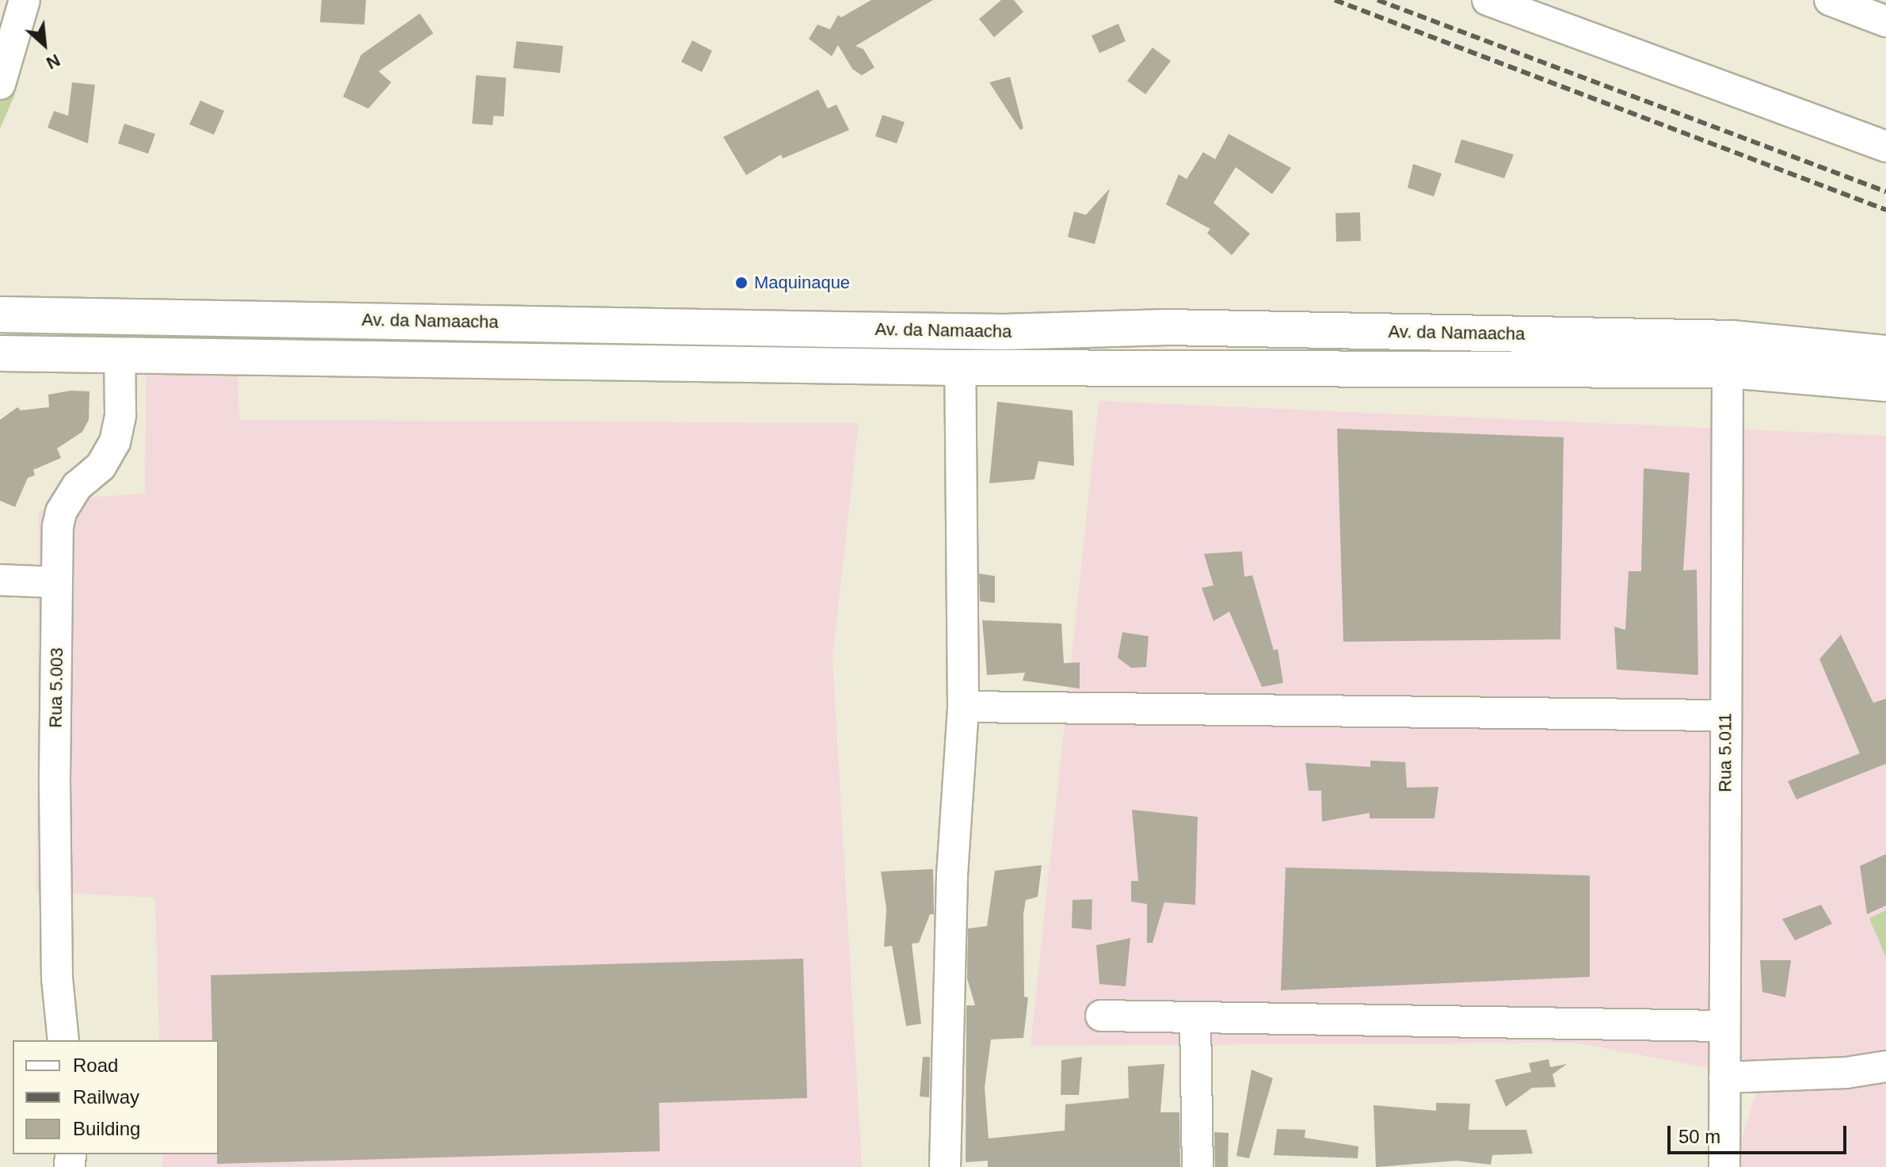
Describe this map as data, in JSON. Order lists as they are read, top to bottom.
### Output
{
  "streets": {
    "highway": ["Av. da Namaacha"],
    "street": ["Rua 5.003", "Rua 5.011"]
  },
  "crossings": [
    ["Av. da Namaacha", "Rua 5.003"],
    ["Av. da Namaacha", "Rua 5.011"]
  ],
  "places": ["Maquinaque"],
  "legend": ["Road", "Railway", "Building"],
  "scale_bar": "50 m",
  "north": "bottom right"
}
